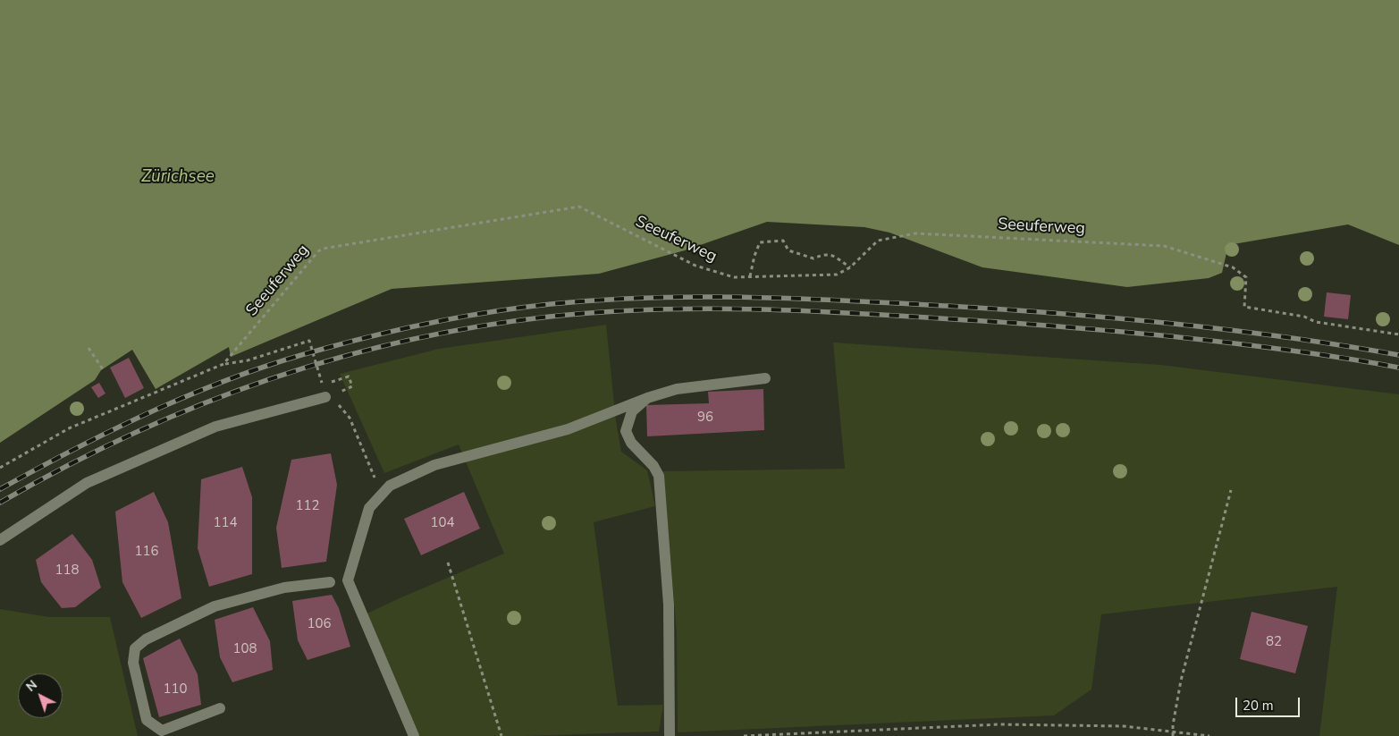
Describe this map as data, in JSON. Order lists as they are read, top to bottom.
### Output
{
  "streets": {
    "path": ["Seeuferweg"]
  },
  "water": ["Zürichsee"],
  "house_numbers": [
    "96",
    "112",
    "114",
    "104",
    "116",
    "118",
    "106",
    "82",
    "108",
    "110"
  ],
  "scale_bar": "20 m",
  "north": "top left"
}
